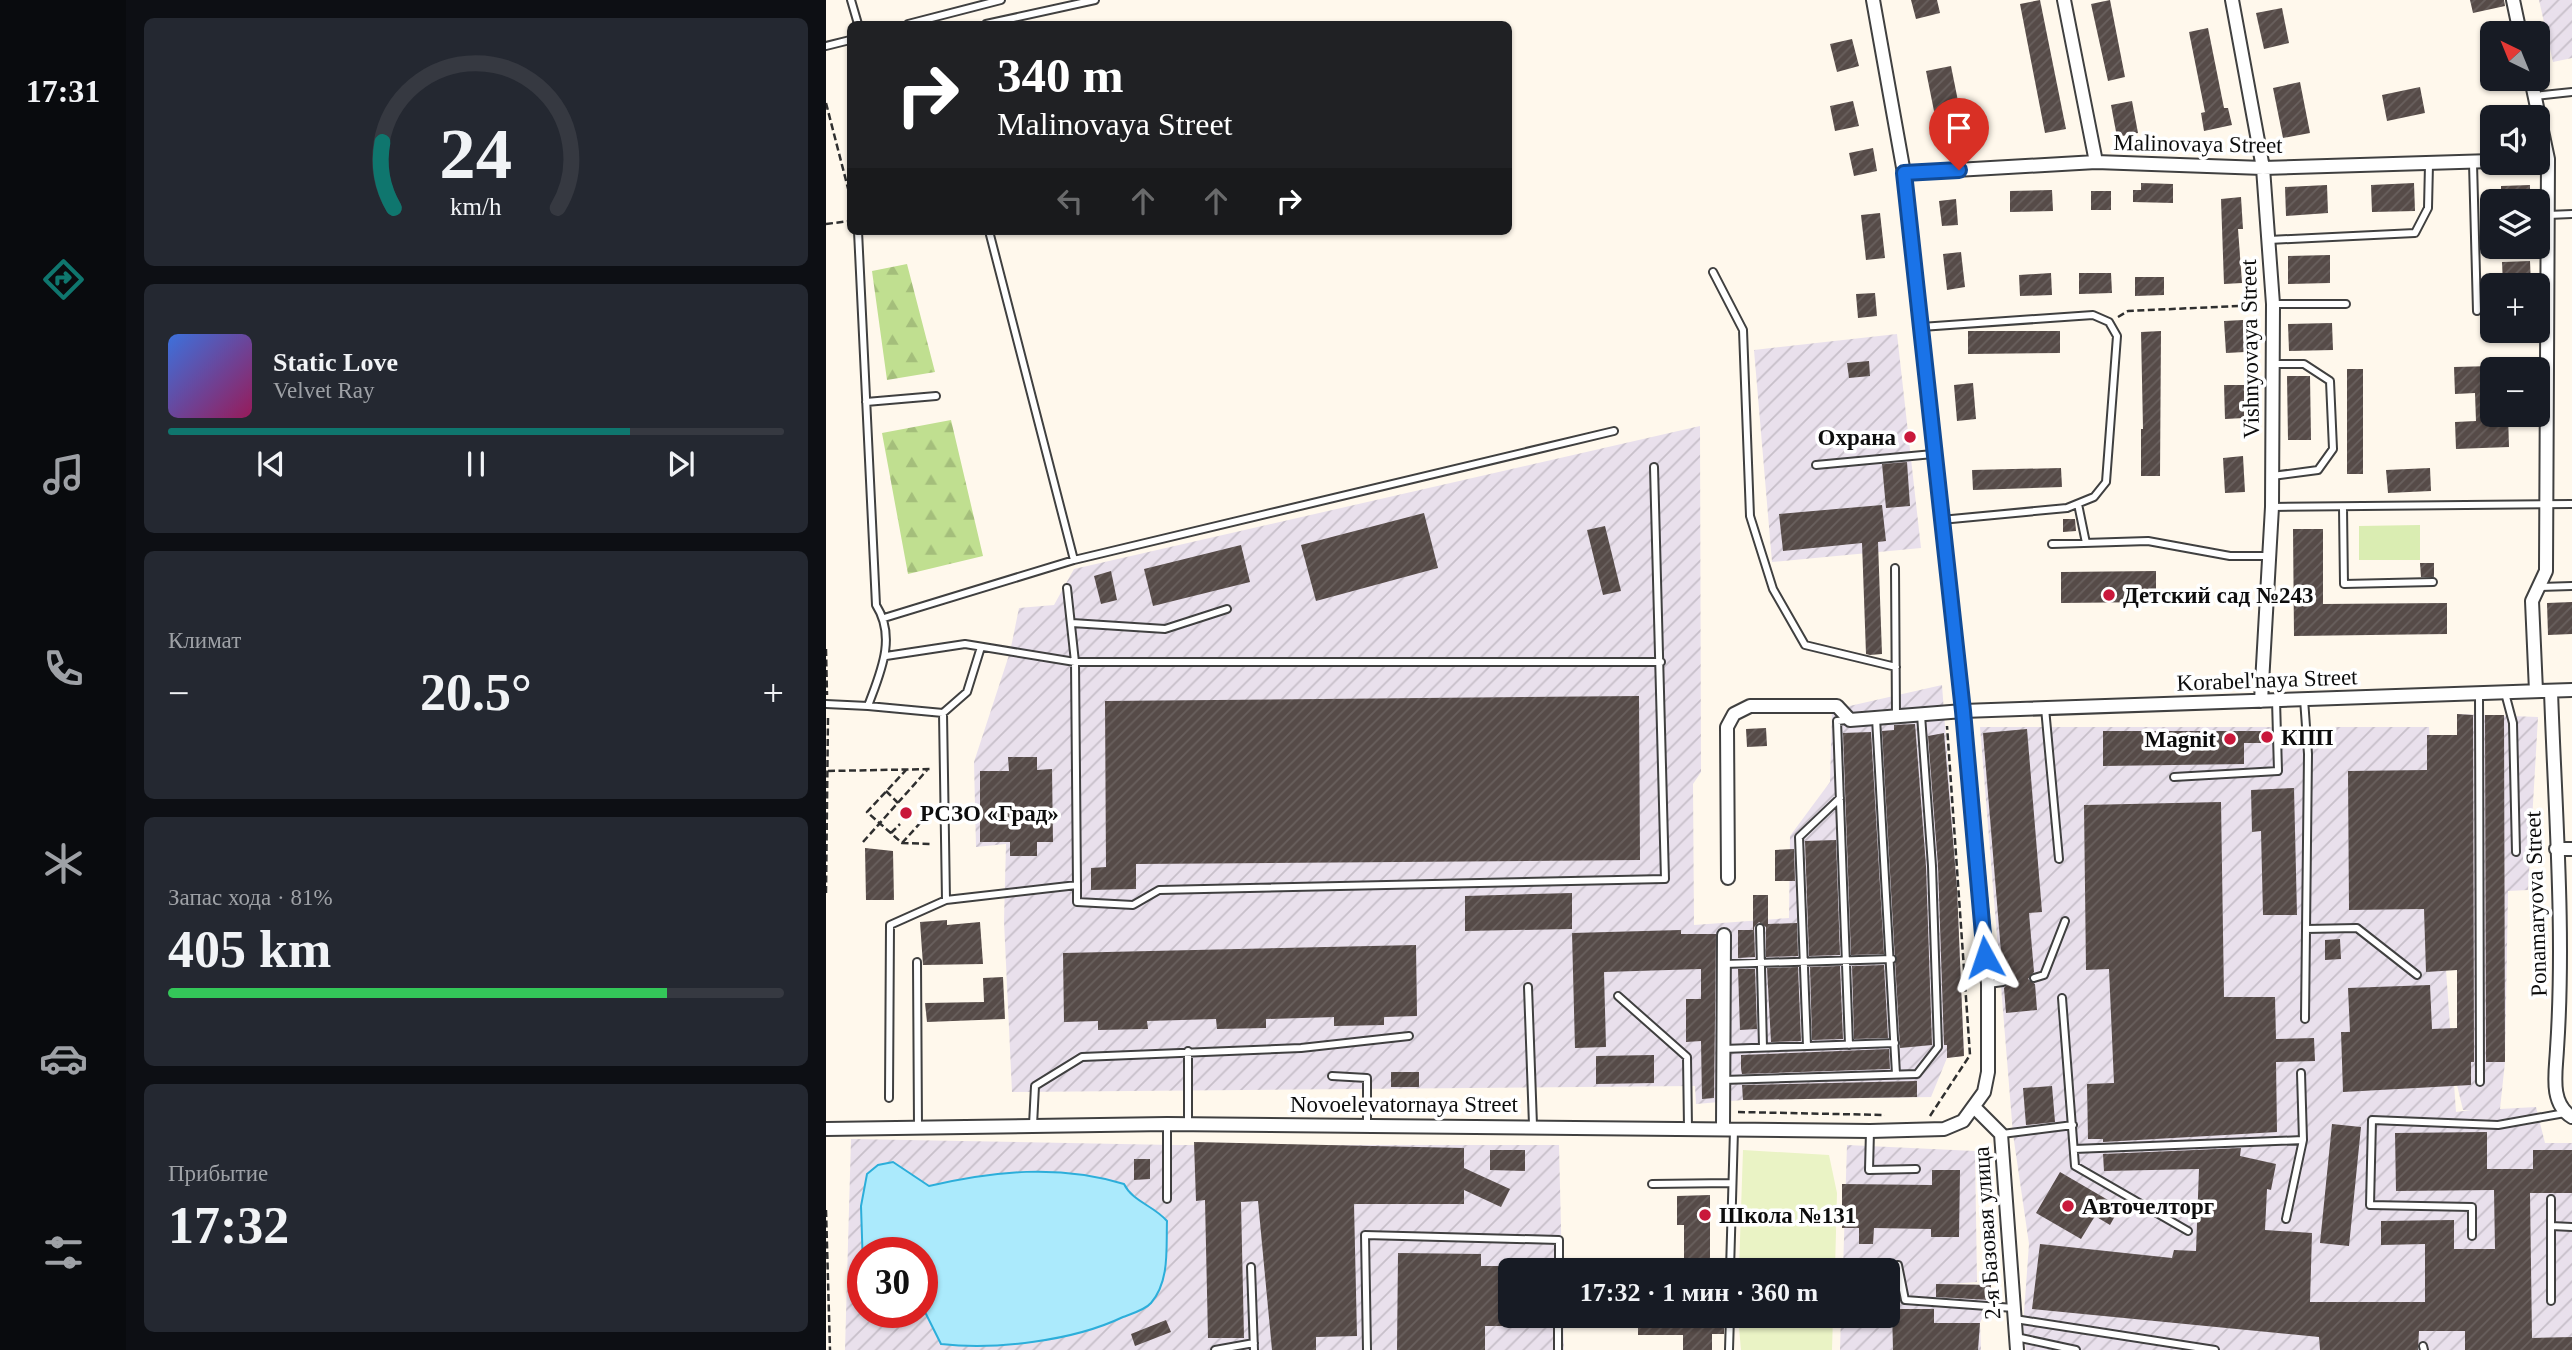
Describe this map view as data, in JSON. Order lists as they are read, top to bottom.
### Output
{
  "streets": {
    "street": [
      "Malinovaya Street",
      "Vishnyovaya Street",
      "Korabel'naya Street",
      "Ponamaryova Street",
      "Novoelevatornaya Street",
      "2-я Базовая улица"
    ]
  },
  "crossings": [
    ["Malinovaya Street", "Vishnyovaya Street"],
    ["Vishnyovaya Street", "Korabel'naya Street"],
    ["Korabel'naya Street", "Ponamaryova Street"],
    ["Novoelevatornaya Street", "2-я Базовая улица"]
  ],
  "places": [
    "Охрана",
    "Детский сад №243",
    "КПП",
    "Magnit",
    "РСЗО «Град»",
    "Авточелторг",
    "Школа №131"
  ],
  "north": "top left",
  "page": {
    "tabs": "17:31",
    "map_buttons": ["+", "−"],
    "turn": ["340 m", "Malinovaya Street"],
    "song": ["Static Love", "Velvet Ray"],
    "tile": [
      "Климат",
      ["Запас хода · 81%", "405 km"],
      ["Прибытие", "17:32"]
    ],
    "heat": ["−", "20.5°", "+"],
    "limit": "30",
    "trip": "17:32 · 1 мин · 360 m",
    "gauge": ["24", "km/h"]
  }
}
